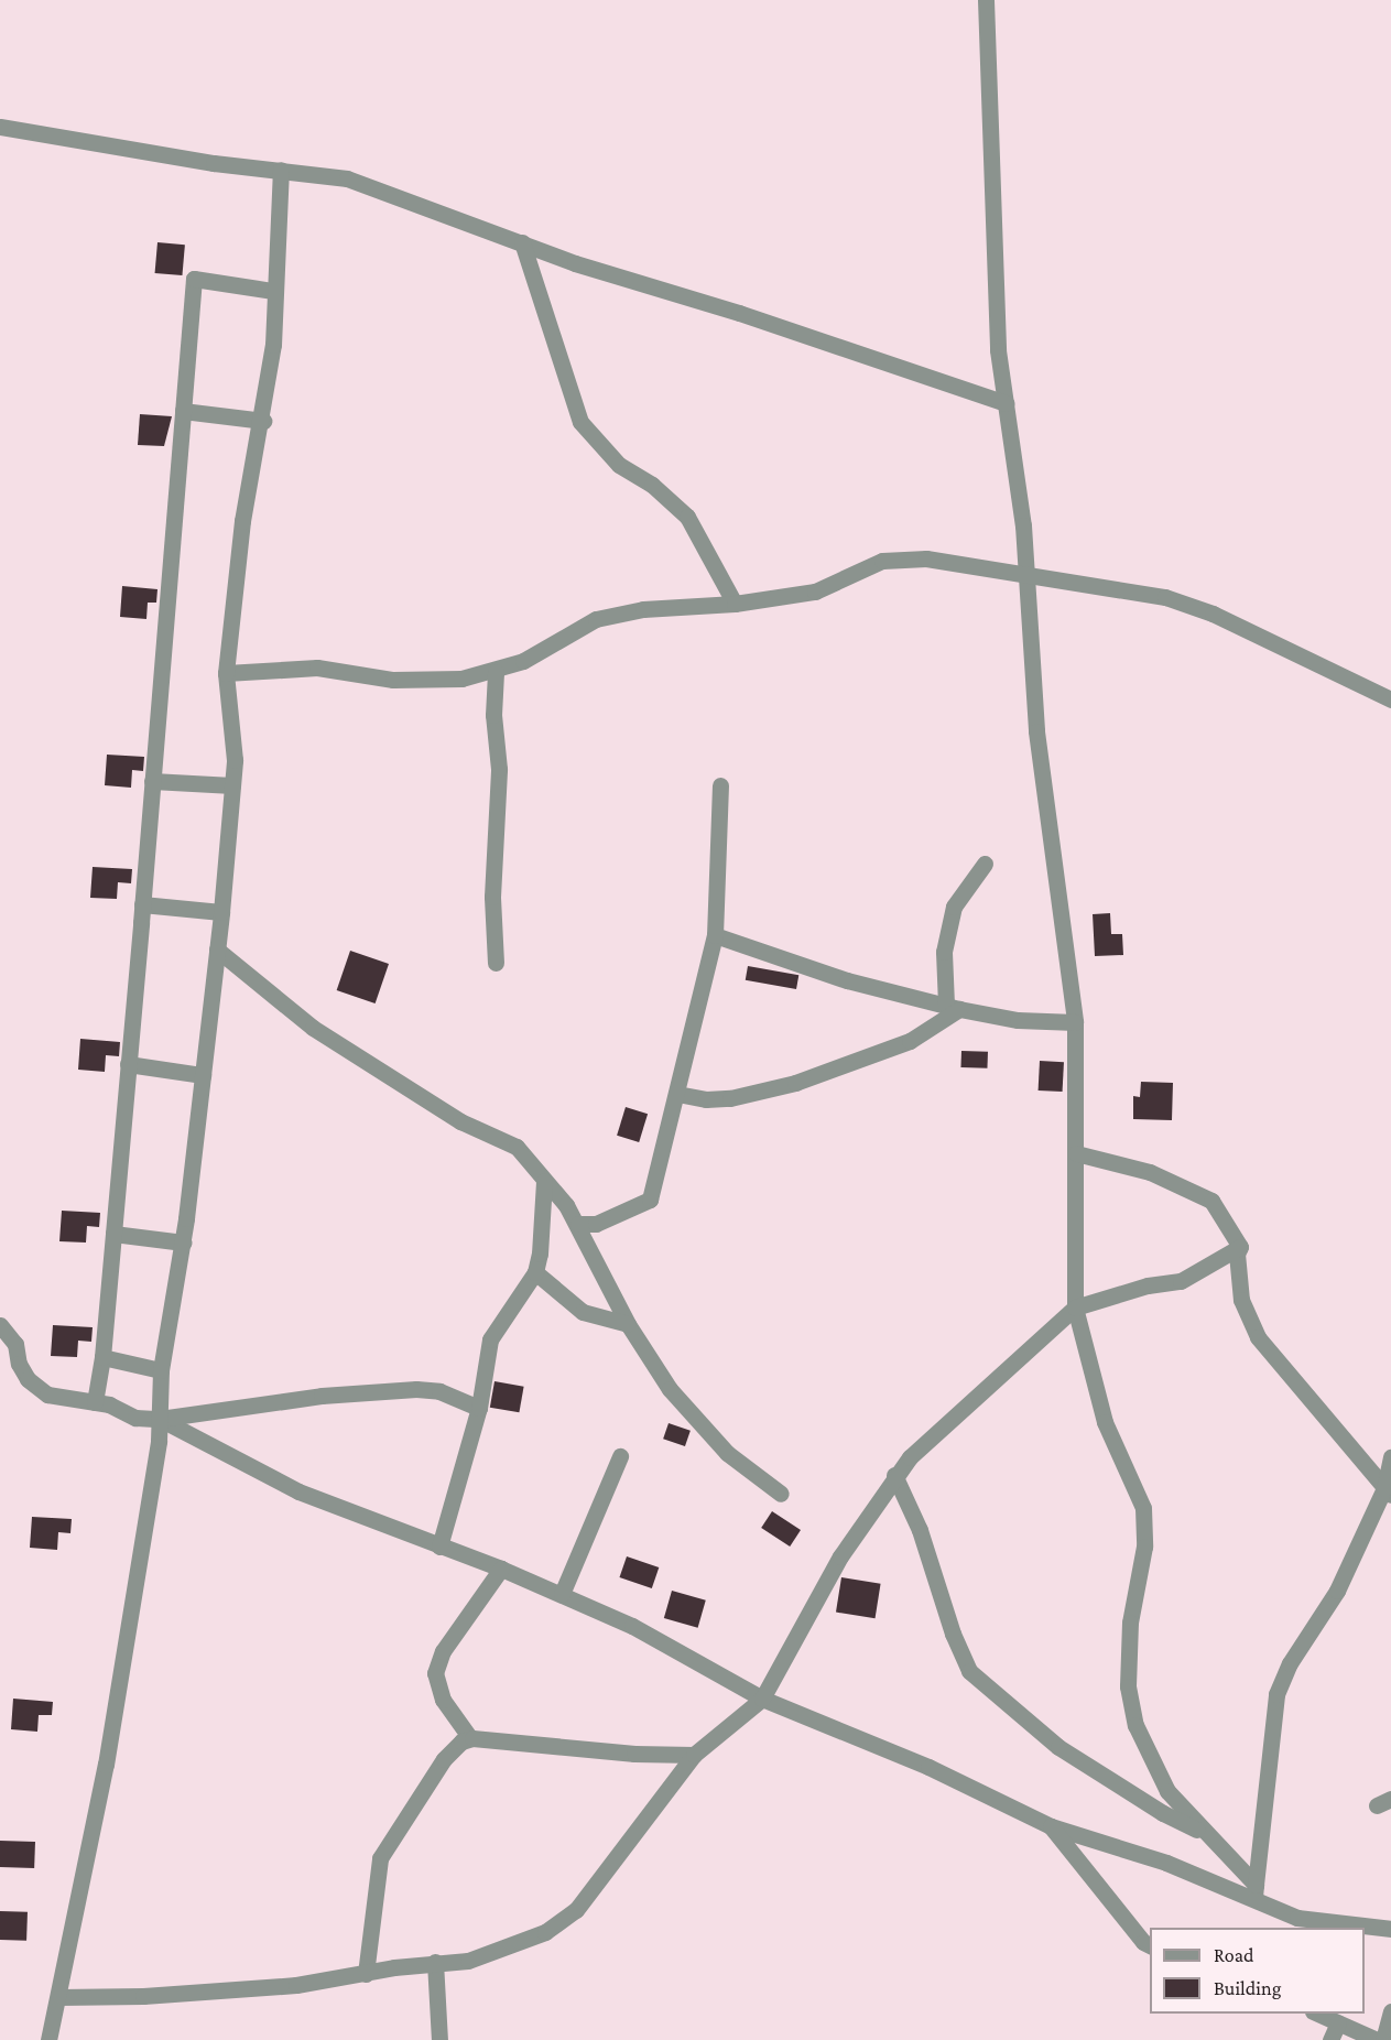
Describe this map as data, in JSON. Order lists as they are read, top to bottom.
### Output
{
  "legend": ["Road", "Building"]
}
